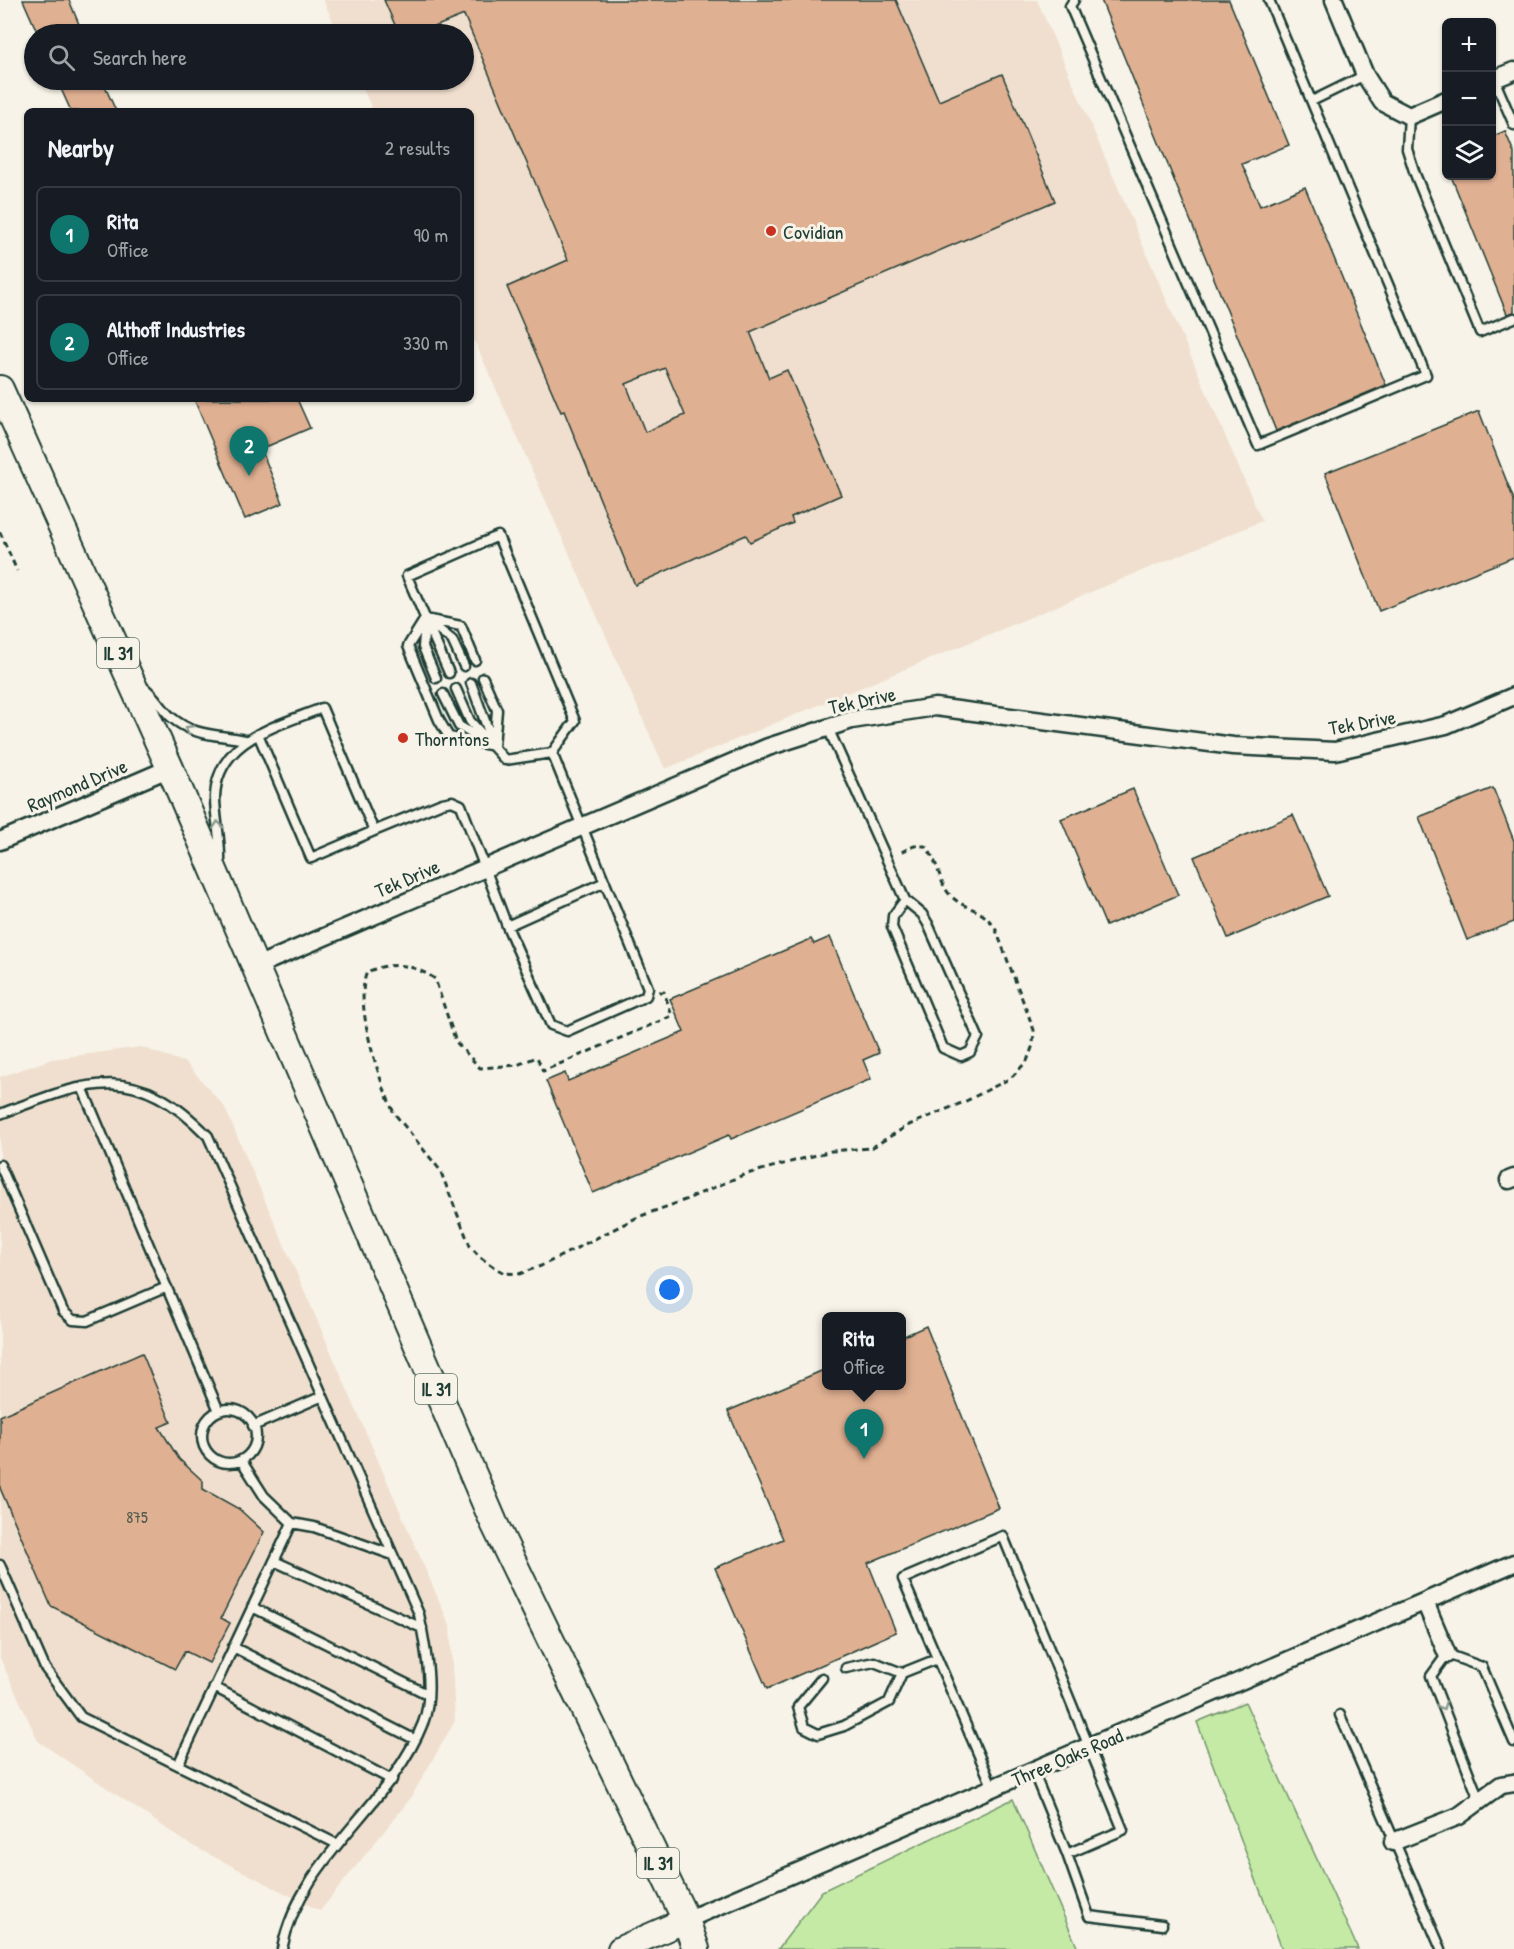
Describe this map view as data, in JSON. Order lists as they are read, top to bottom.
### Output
{
  "streets": {
    "main road": ["IL 31"],
    "street": ["Tek Drive", "Raymond Drive", "Three Oaks Road"]
  },
  "crossings": [
    ["IL 31", "Tek Drive"],
    ["IL 31", "Raymond Drive"],
    ["IL 31", "Three Oaks Road"]
  ],
  "places": ["Covidian", "Thorntons"],
  "house_numbers": ["875"],
  "page": {
    "map_buttons": ["+", "−"],
    "search": "Search here",
    "heading": ["Nearby", "2 results"],
    "list": [
      {
        "mark": "1",
        "name": "Rita",
        "note": "Office",
        "value": "90 m"
      },
      {
        "mark": "2",
        "name": "Althoff Industries",
        "note": "Office",
        "value": "330 m"
      }
    ],
    "pins": ["2", "1"],
    "popup": ["Rita", "Office"]
  }
}
